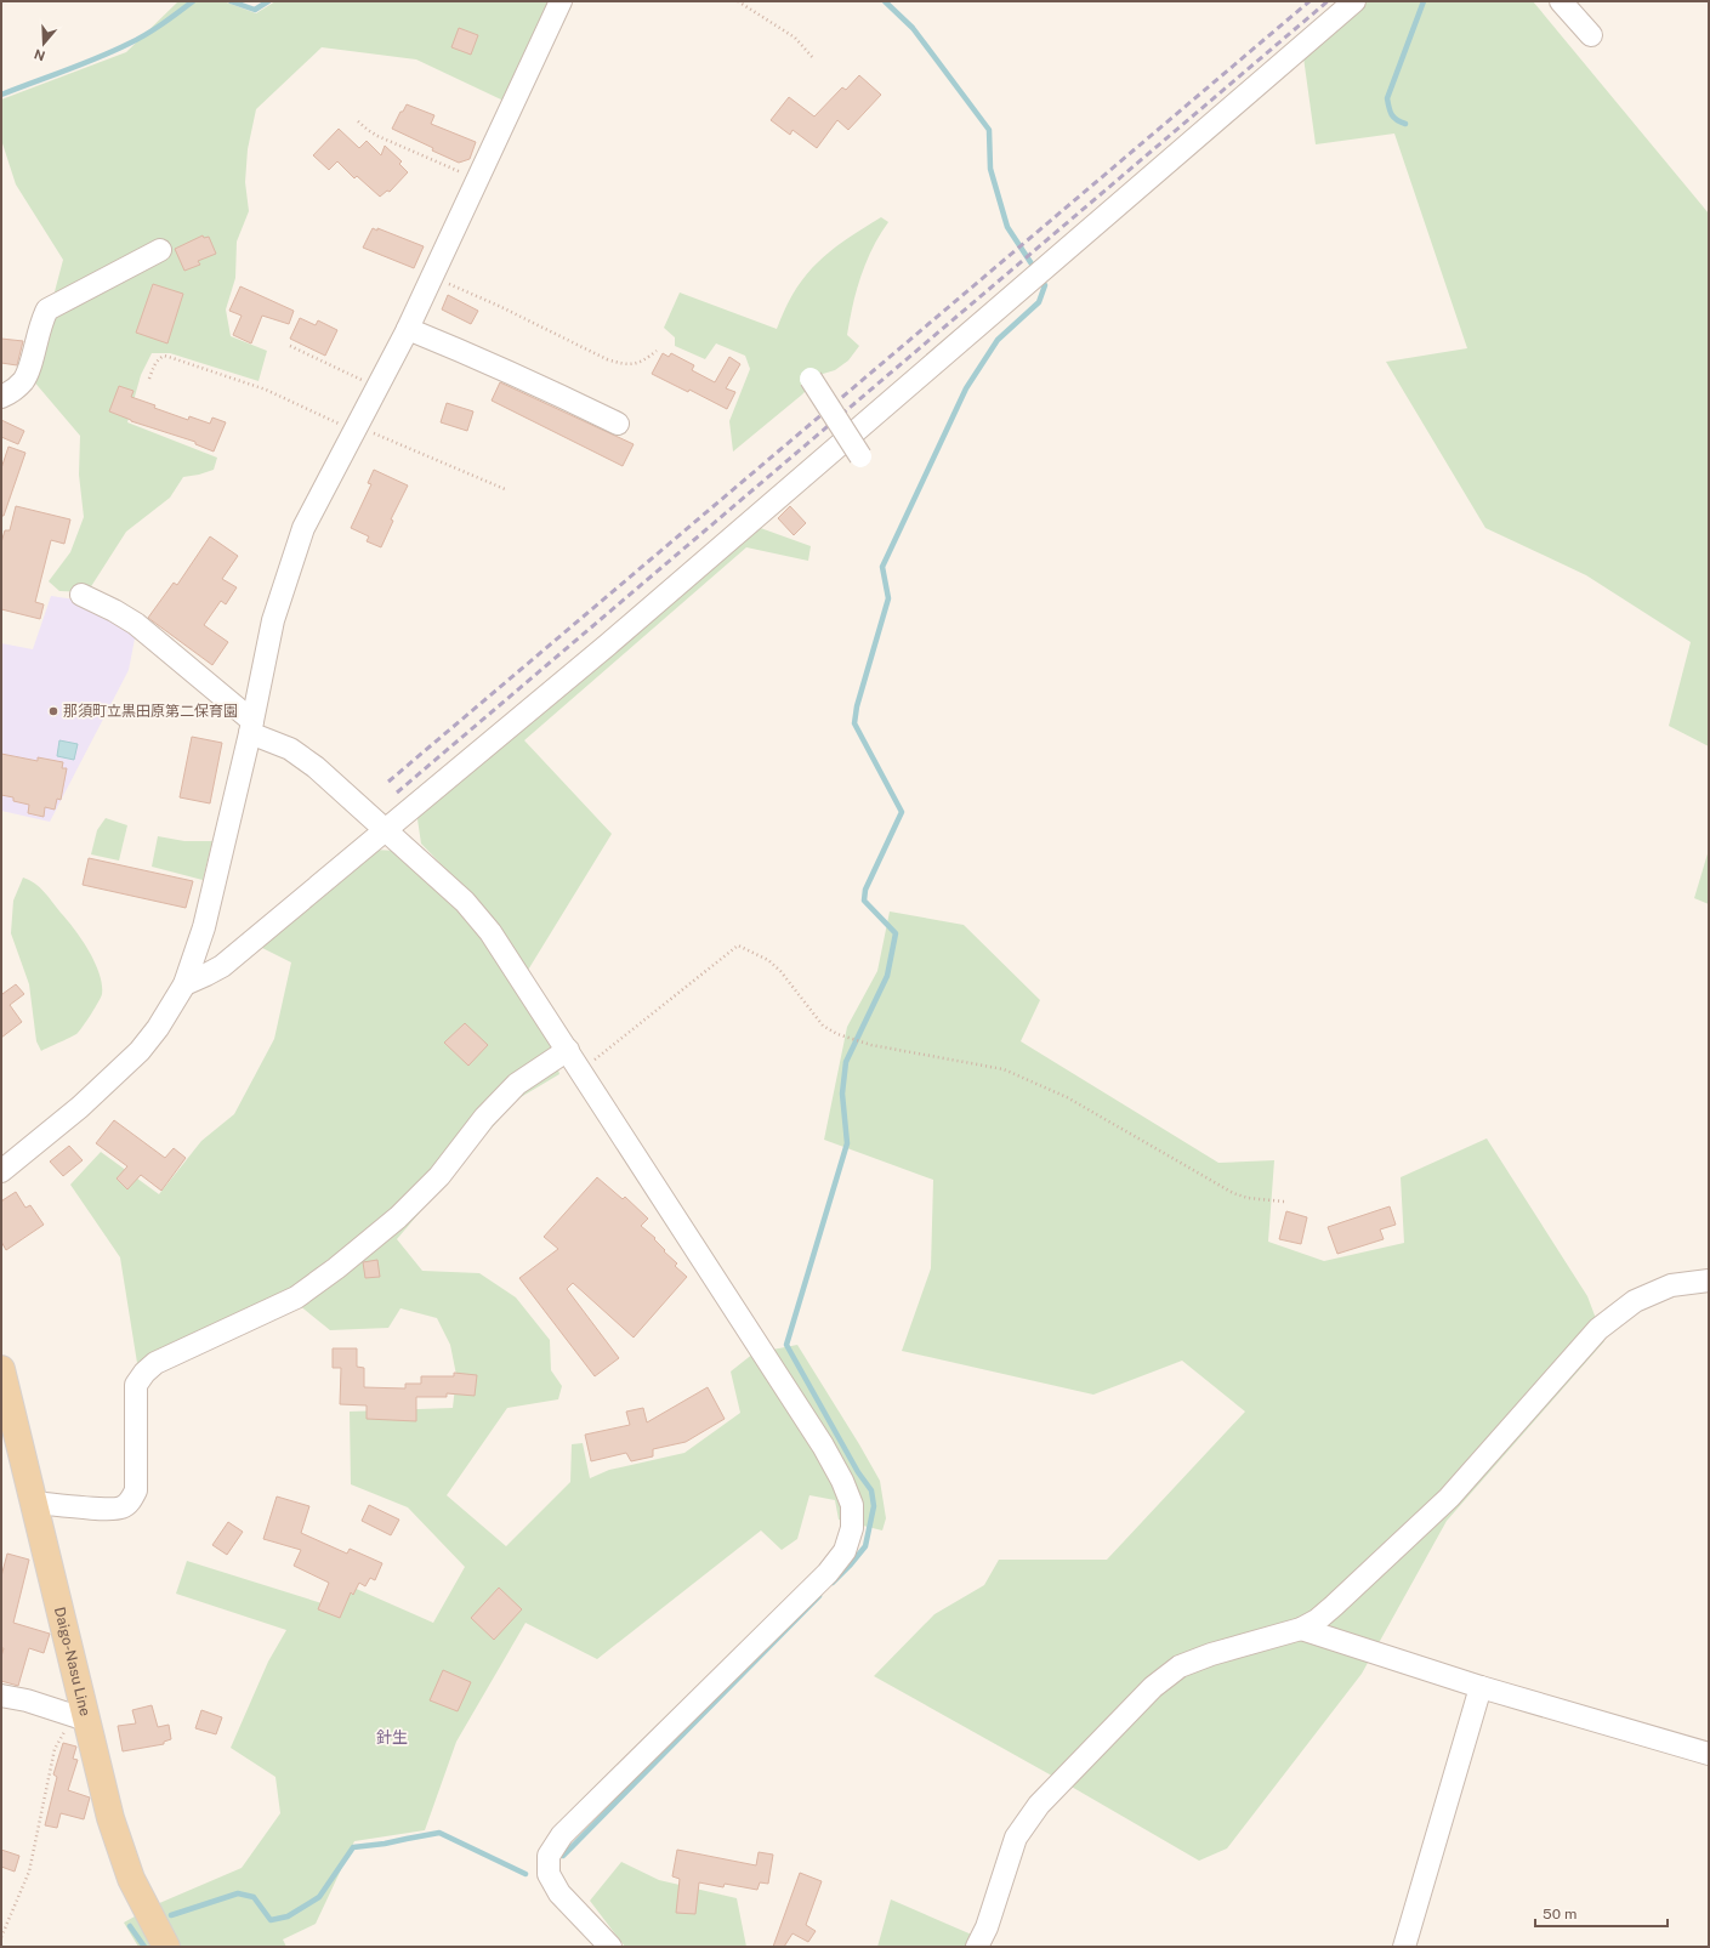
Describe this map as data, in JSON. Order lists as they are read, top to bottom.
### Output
{
  "streets": {
    "main road": ["Daigo-Nasu Line"]
  },
  "districts": ["針生"],
  "places": ["那須町立黒田原第二保育園"],
  "scale_bar": "50 m",
  "north": "bottom"
}
